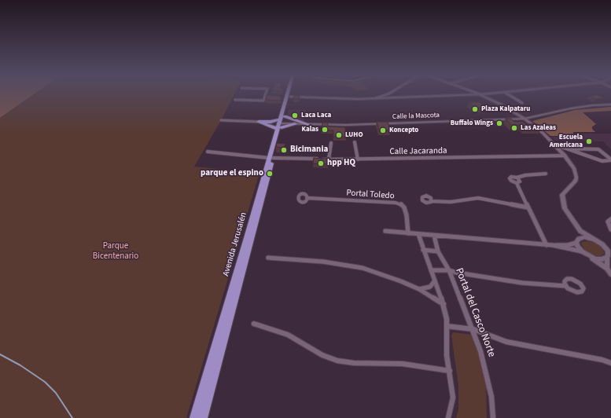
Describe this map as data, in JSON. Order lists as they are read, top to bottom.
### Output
{
  "streets": {
    "main road": ["Calle la Mascota", "Avenida Jerusalén"],
    "street": ["Calle Jacaranda", "Portal Toledo", "Portal del Casco Norte"]
  },
  "crossings": [
    ["Calle Jacaranda", "Avenida Jerusalén"]
  ],
  "parks": ["Parque Bicentenario"],
  "places": [
    "Plaza Kalpataru",
    "Laca Laca",
    "Buffalo Wings",
    "Las Azaleas",
    "Kalas",
    "Koncepto",
    "LUHO",
    "Escuela Americana",
    "Bicimania",
    "hpp HQ",
    "parque el espino"
  ]
}
